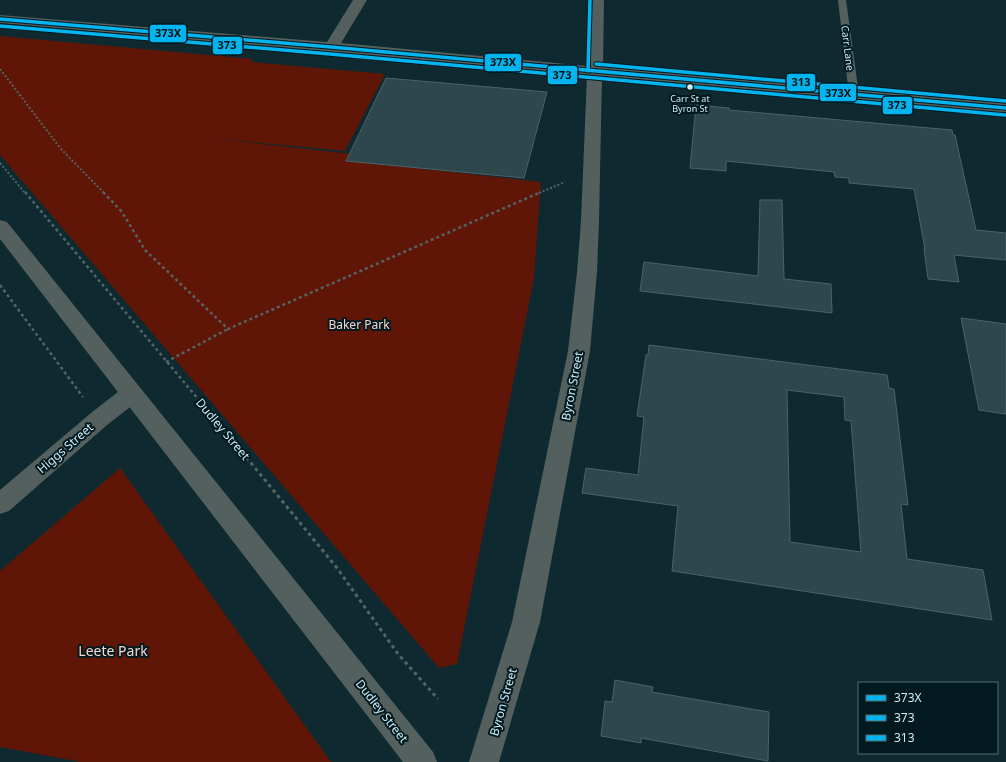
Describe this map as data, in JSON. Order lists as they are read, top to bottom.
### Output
{
  "streets": {
    "street": ["Byron Street", "Dudley Street", "Higgs Street"],
    "lane": ["Carr Lane"]
  },
  "crossings": [
    ["Dudley Street", "Higgs Street"]
  ],
  "parks": ["Baker Park", "Leete Park"],
  "places": ["Carr St at Byron St"],
  "lines": ["transit line 313", "transit line 373X", "transit line 373"],
  "legend": ["373X", "373", "313"]
}
